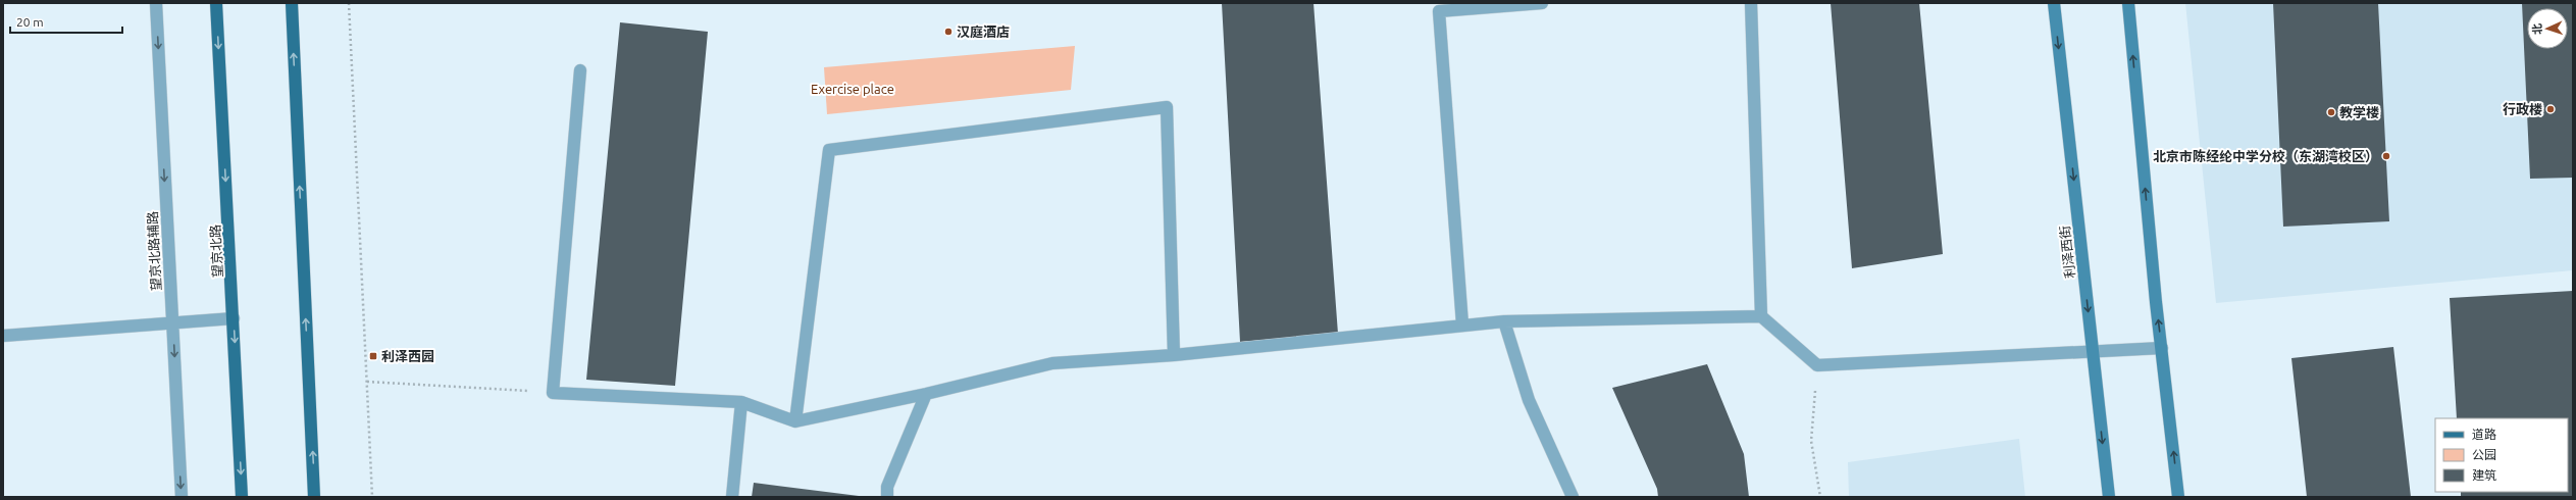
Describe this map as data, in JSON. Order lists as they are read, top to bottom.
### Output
{
  "streets": {
    "main road": ["望京北路"],
    "street": ["望京北路辅路", "利泽西街"]
  },
  "one_way": ["望京北路辅路"],
  "parks": ["Exercise place"],
  "places": {
    "other": [
      "汉庭酒店",
      "行政楼",
      "教学楼",
      "北京市陈经纶中学分校（东湖湾校区）"
    ],
    "transit": ["利泽西园"]
  },
  "legend": ["道路", "公园", "建筑"],
  "scale_bar": "20 m",
  "north": "left"
}
